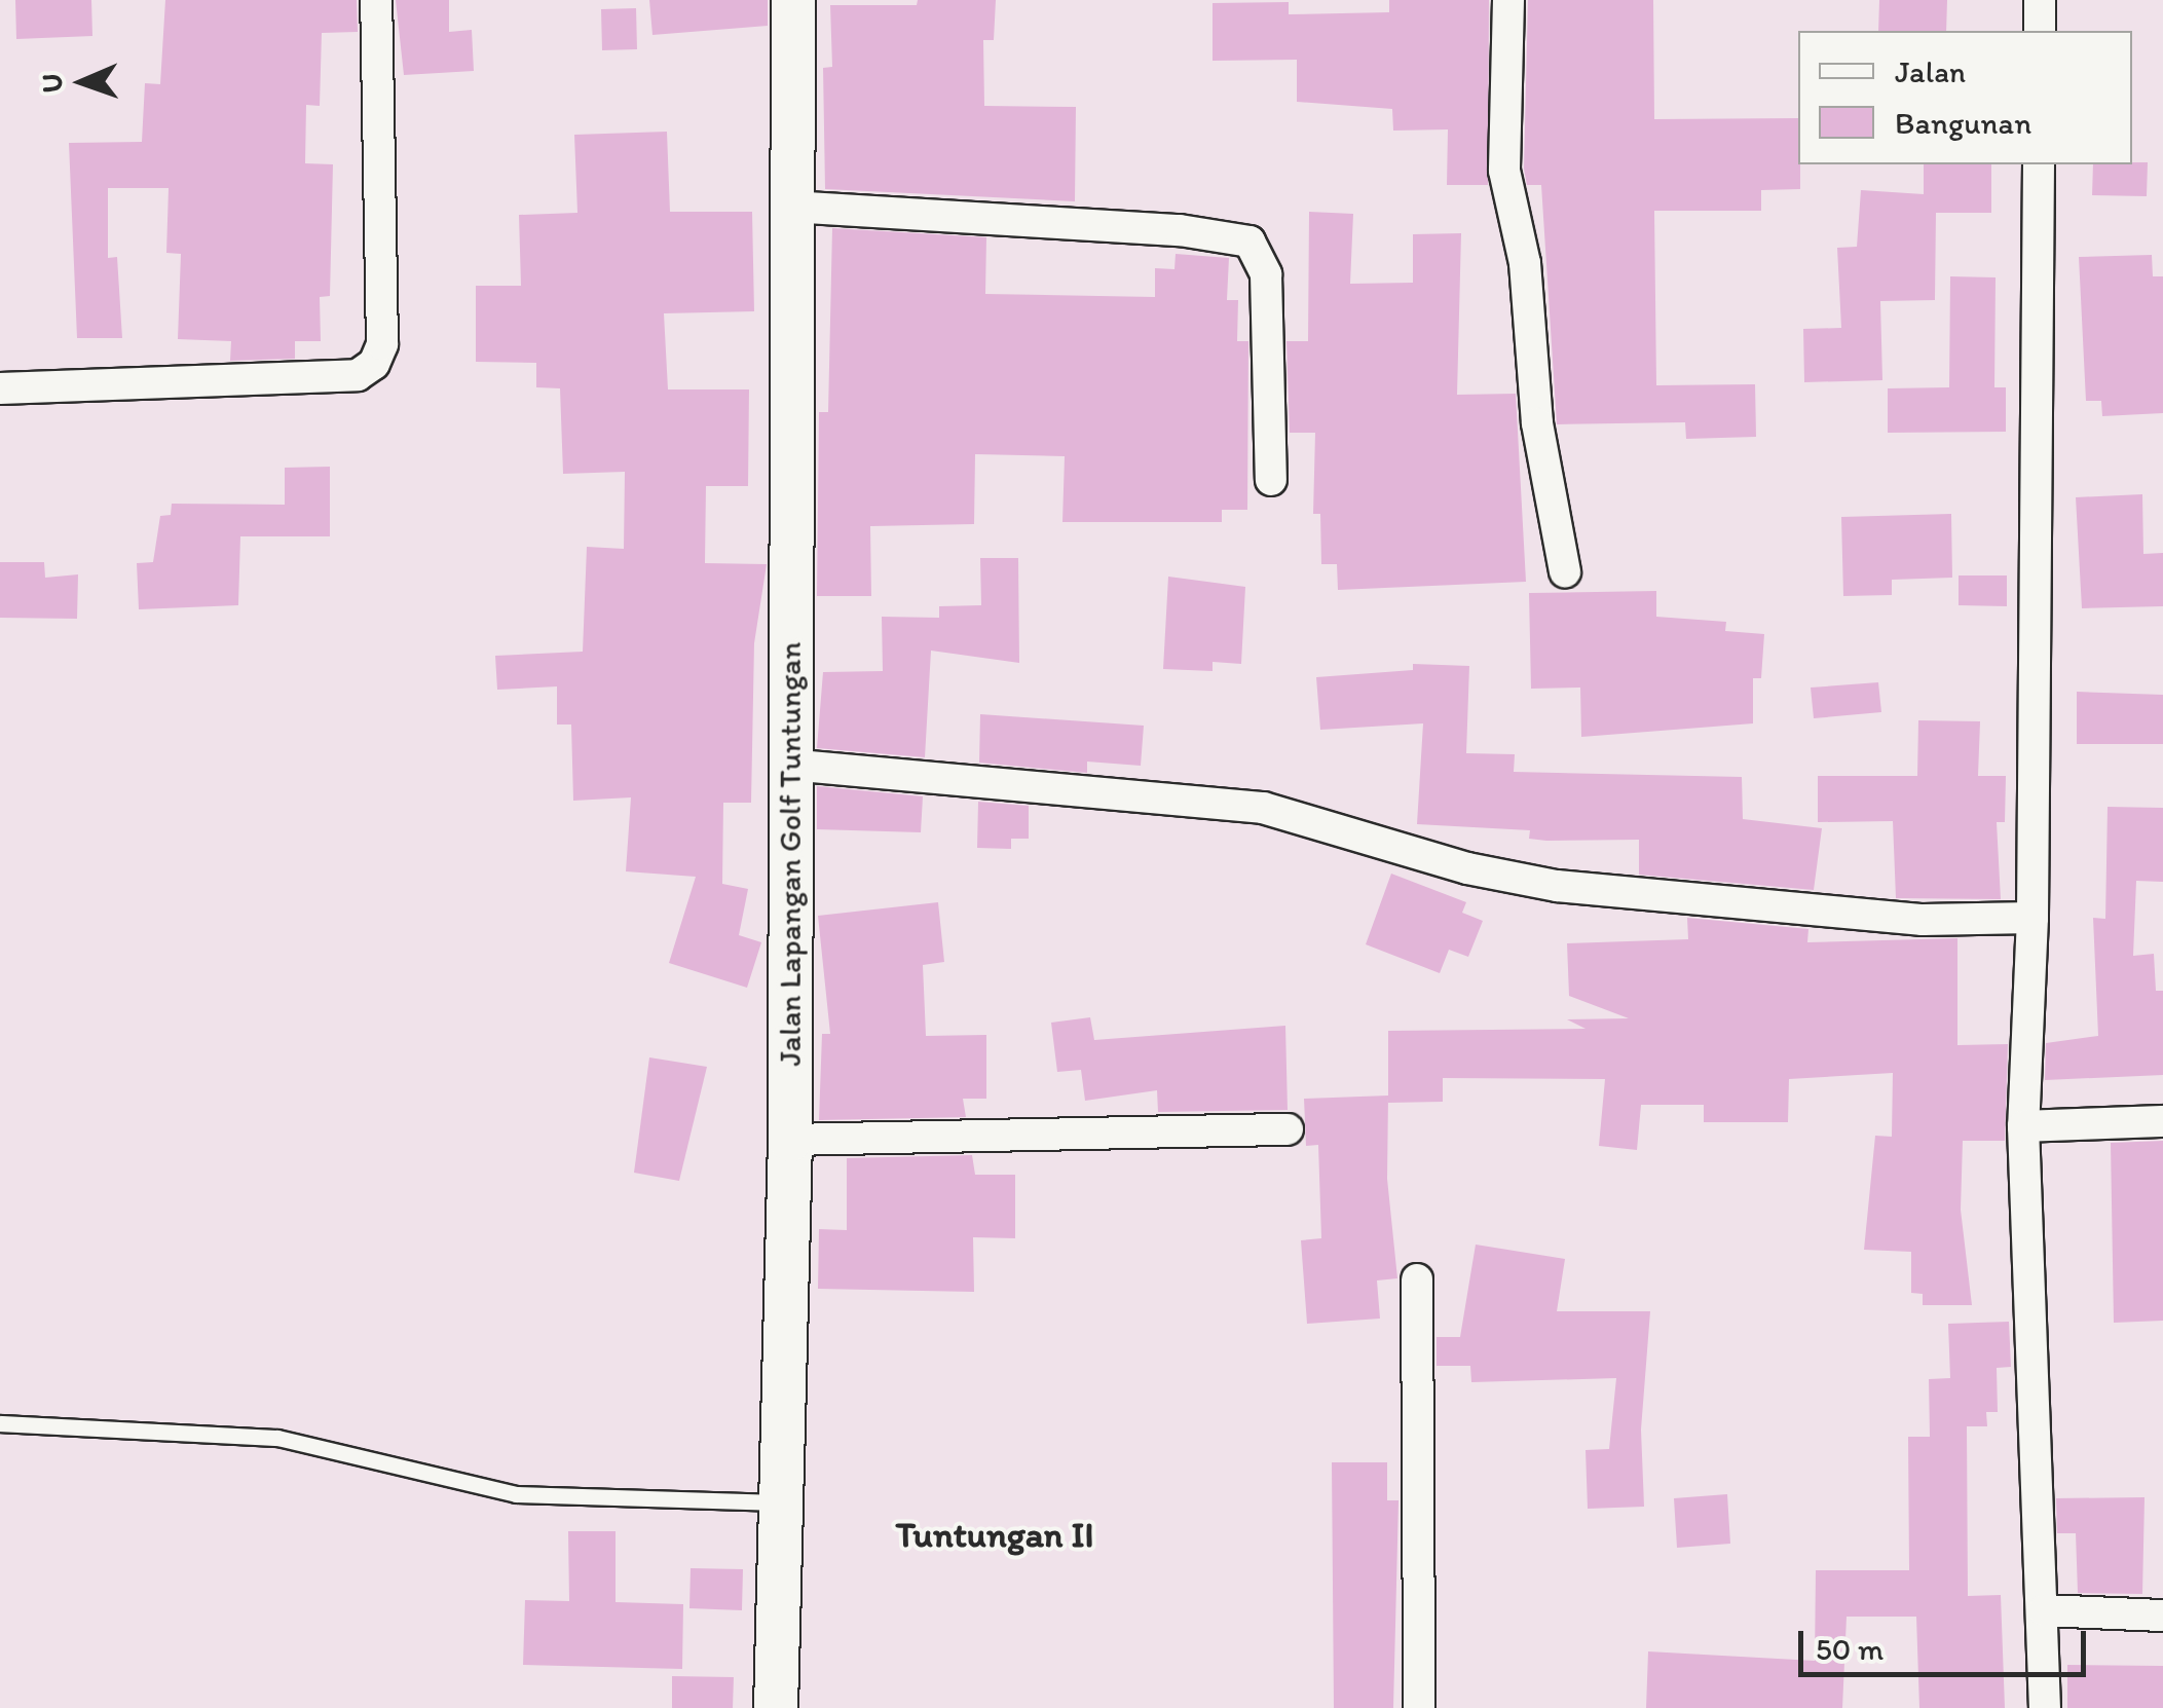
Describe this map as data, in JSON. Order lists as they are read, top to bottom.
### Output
{
  "streets": {
    "street": ["Jalan Lapangan Golf Tuntungan"]
  },
  "districts": ["Tuntungan II"],
  "legend": ["Jalan", "Bangunan"],
  "scale_bar": "50 m",
  "north": "left"
}
